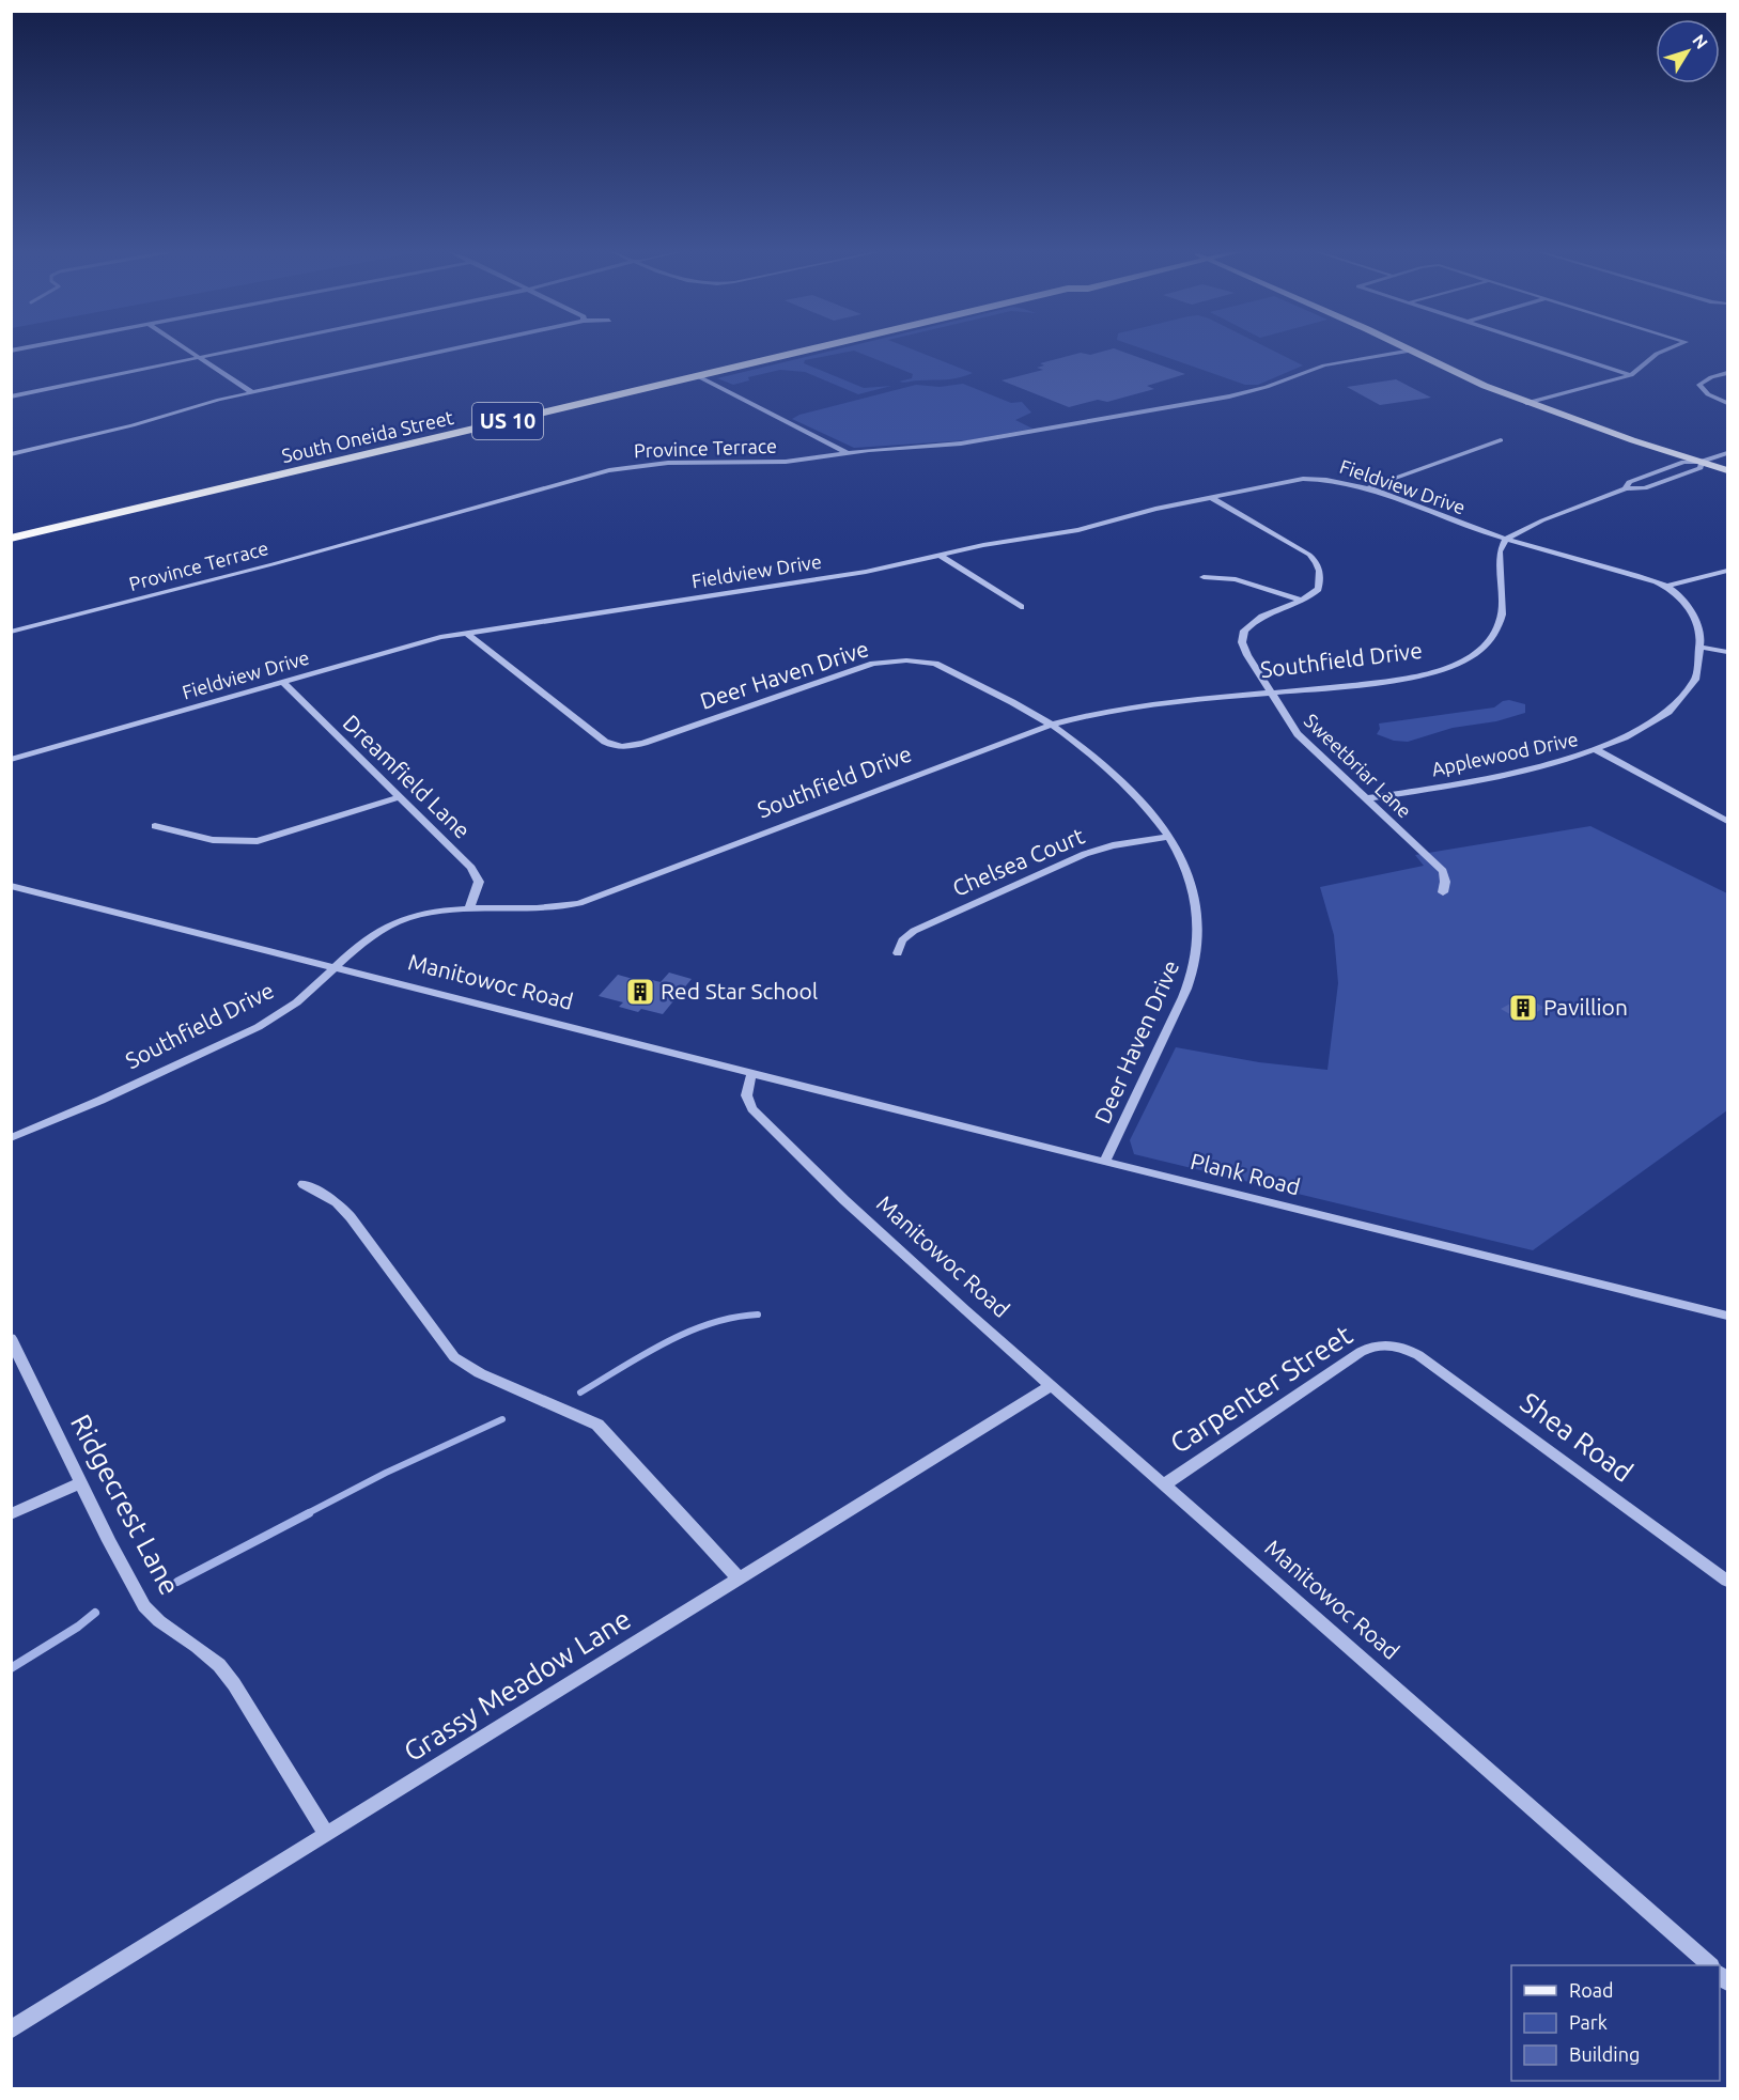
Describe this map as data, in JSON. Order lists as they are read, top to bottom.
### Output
{
  "streets": {
    "highway": ["US 10", "South Oneida Street"],
    "street": [
      "Province Terrace",
      "Fieldview Drive",
      "Southfield Drive",
      "Deer Haven Drive",
      "Applewood Drive",
      "Sweetbriar Lane",
      "Dreamfield Lane",
      "Chelsea Court",
      "Manitowoc Road",
      "Plank Road",
      "Carpenter Street",
      "Shea Road",
      "Ridgecrest Lane",
      "Grassy Meadow Lane"
    ]
  },
  "crossings": [
    ["Fieldview Drive", "Southfield Drive"],
    ["Fieldview Drive", "Deer Haven Drive"],
    ["Fieldview Drive", "Dreamfield Lane"],
    ["Southfield Drive", "Deer Haven Drive"],
    ["Southfield Drive", "Sweetbriar Lane"],
    ["Southfield Drive", "Dreamfield Lane"],
    ["Southfield Drive", "Manitowoc Road"],
    ["Deer Haven Drive", "Chelsea Court"],
    ["Deer Haven Drive", "Plank Road"],
    ["Applewood Drive", "Sweetbriar Lane"],
    ["Manitowoc Road", "Plank Road"],
    ["Manitowoc Road", "Carpenter Street"],
    ["Manitowoc Road", "Grassy Meadow Lane"],
    ["Carpenter Street", "Shea Road"],
    ["Ridgecrest Lane", "Grassy Meadow Lane"]
  ],
  "places": {
    "building": ["Red Star School", "Pavillion"]
  },
  "legend": ["Road", "Park", "Building"],
  "north": "top right"
}
